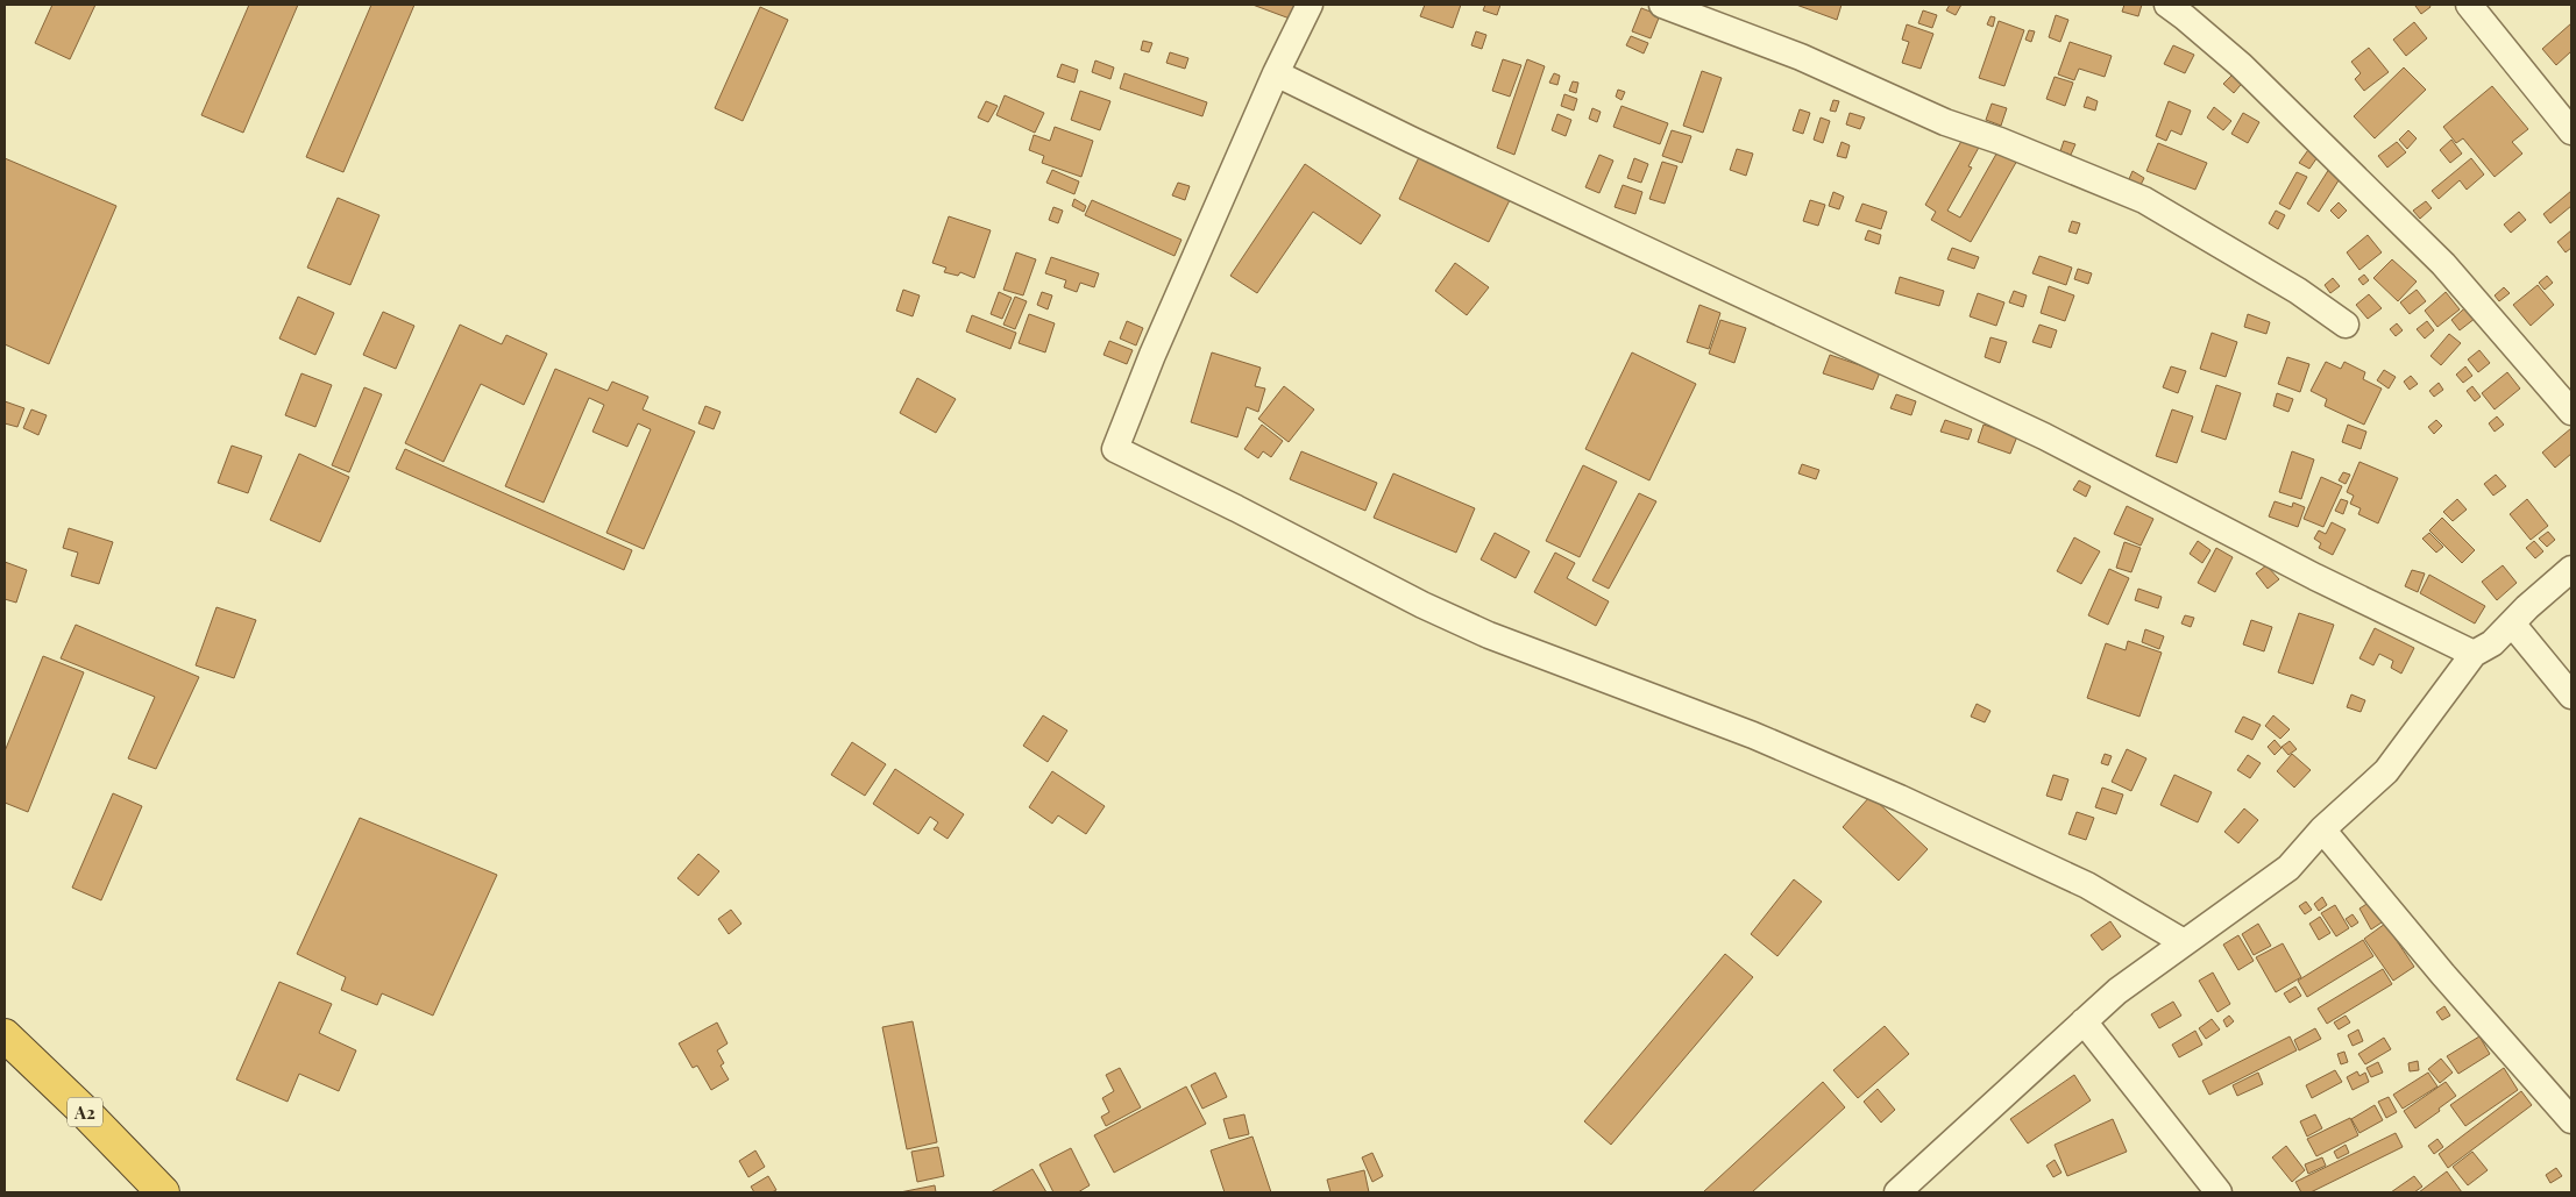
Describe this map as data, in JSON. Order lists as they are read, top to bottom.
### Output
{
  "streets": {
    "highway": ["A2"]
  }
}
